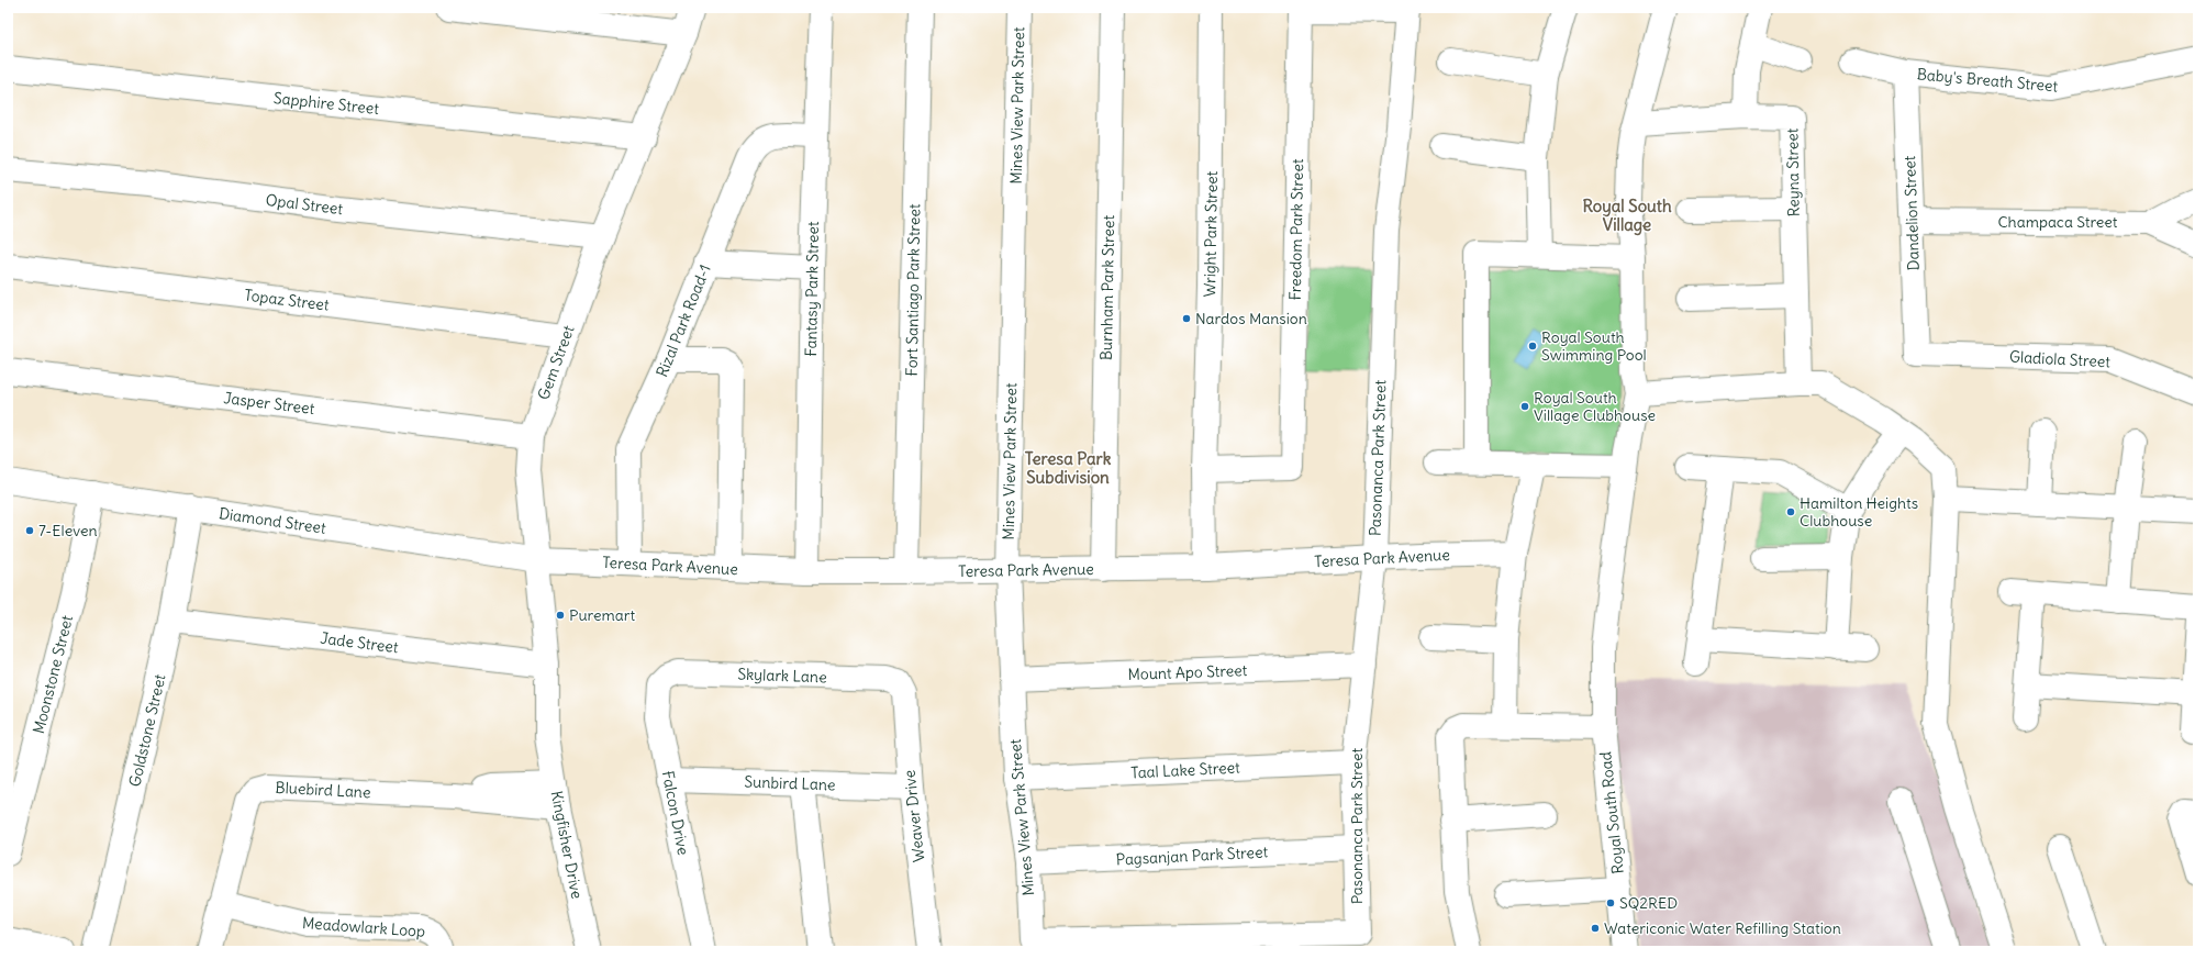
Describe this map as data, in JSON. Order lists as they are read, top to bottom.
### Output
{
  "streets": {
    "street": [
      "Baby's Breath Street",
      "Sapphire Street",
      "Mines View Park Street",
      "Reyna Street",
      "Opal Street",
      "Dandelion Street",
      "Champaca Street",
      "Freedom Park Street",
      "Wright Park Street",
      "Burnham Park Street",
      "Fantasy Park Street",
      "Fort Santiago Park Street",
      "Topaz Street",
      "Rizal Park Road-1",
      "Gladiola Street",
      "Gem Street",
      "Jasper Street",
      "Pasonanca Park Street",
      "Diamond Street",
      "Teresa Park Avenue",
      "Jade Street",
      "Mount Apo Street",
      "Moonstone Street",
      "Skylark Lane",
      "Goldstone Street",
      "Taal Lake Street",
      "Sunbird Lane",
      "Bluebird Lane",
      "Falcon Drive",
      "Royal South Road",
      "Weaver Drive",
      "Kingfisher Drive",
      "Pagsanjan Park Street",
      "Meadowlark Loop"
    ]
  },
  "crossings": [
    ["Baby's Breath Street", "Dandelion Street"],
    ["Sapphire Street", "Gem Street"],
    ["Mines View Park Street", "Pasonanca Park Street"],
    ["Mines View Park Street", "Teresa Park Avenue"],
    ["Mines View Park Street", "Mount Apo Street"],
    ["Mines View Park Street", "Taal Lake Street"],
    ["Mines View Park Street", "Pagsanjan Park Street"],
    ["Opal Street", "Gem Street"],
    ["Dandelion Street", "Champaca Street"],
    ["Dandelion Street", "Gladiola Street"],
    ["Freedom Park Street", "Wright Park Street"],
    ["Freedom Park Street", "Pasonanca Park Street"],
    ["Wright Park Street", "Teresa Park Avenue"],
    ["Burnham Park Street", "Teresa Park Avenue"],
    ["Fantasy Park Street", "Rizal Park Road-1"],
    ["Fantasy Park Street", "Teresa Park Avenue"],
    ["Fort Santiago Park Street", "Teresa Park Avenue"],
    ["Topaz Street", "Gem Street"],
    ["Rizal Park Road-1", "Teresa Park Avenue"],
    ["Gem Street", "Jasper Street"],
    ["Gem Street", "Diamond Street"],
    ["Gem Street", "Teresa Park Avenue"],
    ["Gem Street", "Jade Street"],
    ["Gem Street", "Kingfisher Drive"],
    ["Pasonanca Park Street", "Teresa Park Avenue"],
    ["Pasonanca Park Street", "Mount Apo Street"],
    ["Pasonanca Park Street", "Taal Lake Street"],
    ["Pasonanca Park Street", "Pagsanjan Park Street"],
    ["Diamond Street", "Teresa Park Avenue"],
    ["Diamond Street", "Moonstone Street"],
    ["Diamond Street", "Goldstone Street"],
    ["Jade Street", "Goldstone Street"],
    ["Skylark Lane", "Falcon Drive"],
    ["Skylark Lane", "Weaver Drive"],
    ["Sunbird Lane", "Falcon Drive"],
    ["Sunbird Lane", "Weaver Drive"],
    ["Bluebird Lane", "Kingfisher Drive"],
    ["Bluebird Lane", "Meadowlark Loop"]
  ],
  "districts": ["Royal South Village", "Teresa Park Subdivision"],
  "places": [
    "Nardos Mansion",
    "Royal South Swimming Pool",
    "Royal South Village Clubhouse",
    "Hamilton Heights Clubhouse",
    "7-Eleven",
    "Puremart",
    "SQ2RED",
    "Watericonic Water Refilling Station"
  ]
}
